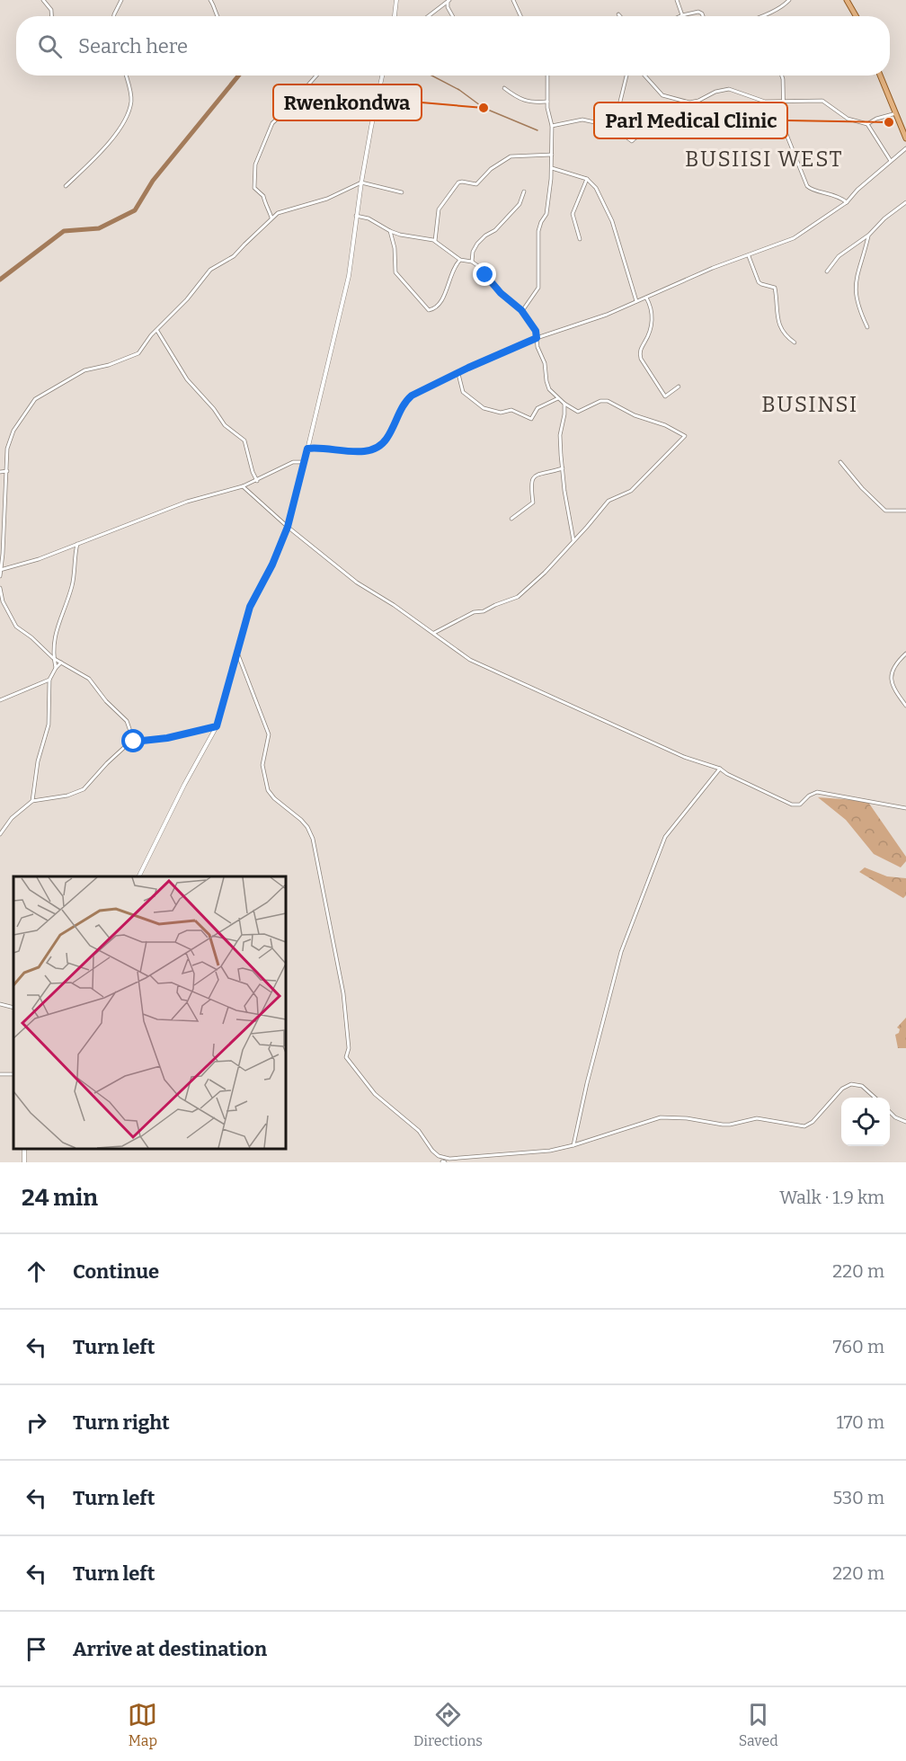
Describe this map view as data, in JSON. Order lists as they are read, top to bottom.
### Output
{
  "districts": ["BUSIISI WEST", "BUSINSI"],
  "places": ["Rwenkondwa", "Parl Medical Clinic"],
  "page": {
    "search": "Search here",
    "heading": ["24 min", "Walk · 1.9 km"],
    "list": [
      ["Continue", "220 m"],
      ["Turn left", "760 m"],
      ["Turn right", "170 m"],
      ["Turn left", "530 m"],
      ["Turn left", "220 m"],
      "Arrive at destination"
    ],
    "nav": ["Map", "Directions", "Saved"]
  }
}
